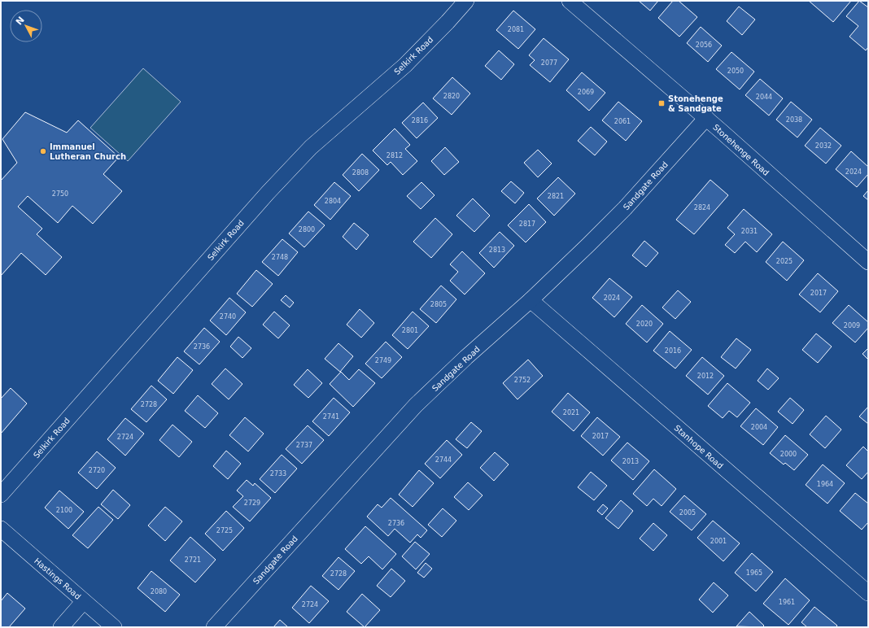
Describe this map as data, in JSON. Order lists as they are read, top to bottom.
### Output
{
  "streets": {
    "street": [
      "Selkirk Road",
      "Stonehenge Road",
      "Sandgate Road",
      "Stanhope Road",
      "Hastings Road"
    ]
  },
  "crossings": [
    ["Stonehenge Road", "Sandgate Road"],
    ["Sandgate Road", "Stanhope Road"]
  ],
  "places": {
    "transit": ["Stonehenge & Sandgate"],
    "other": ["Immanuel Lutheran Church"]
  },
  "house_numbers": [
    "2081",
    "2056",
    "2077",
    "2050",
    "2069",
    "2820",
    "2044",
    "2038",
    "2816",
    "2061",
    "2032",
    "2812",
    "2024",
    "2808",
    "2750",
    "2821",
    "2804",
    "2824",
    "2817",
    "2800",
    "2031",
    "2813",
    "2748",
    "2025",
    "2017",
    "2024",
    "2805",
    "2740",
    "2020",
    "2009",
    "2801",
    "2736",
    "2016",
    "2749",
    "2012",
    "2752",
    "2728",
    "2021",
    "2741",
    "2004",
    "2017",
    "2724",
    "2737",
    "2000",
    "2744",
    "2013",
    "2720",
    "2733",
    "1964",
    "2729",
    "2100",
    "2005",
    "2736",
    "2725",
    "2001",
    "2721",
    "1965",
    "2728",
    "2080",
    "1961",
    "2724"
  ],
  "north": "top left"
}
